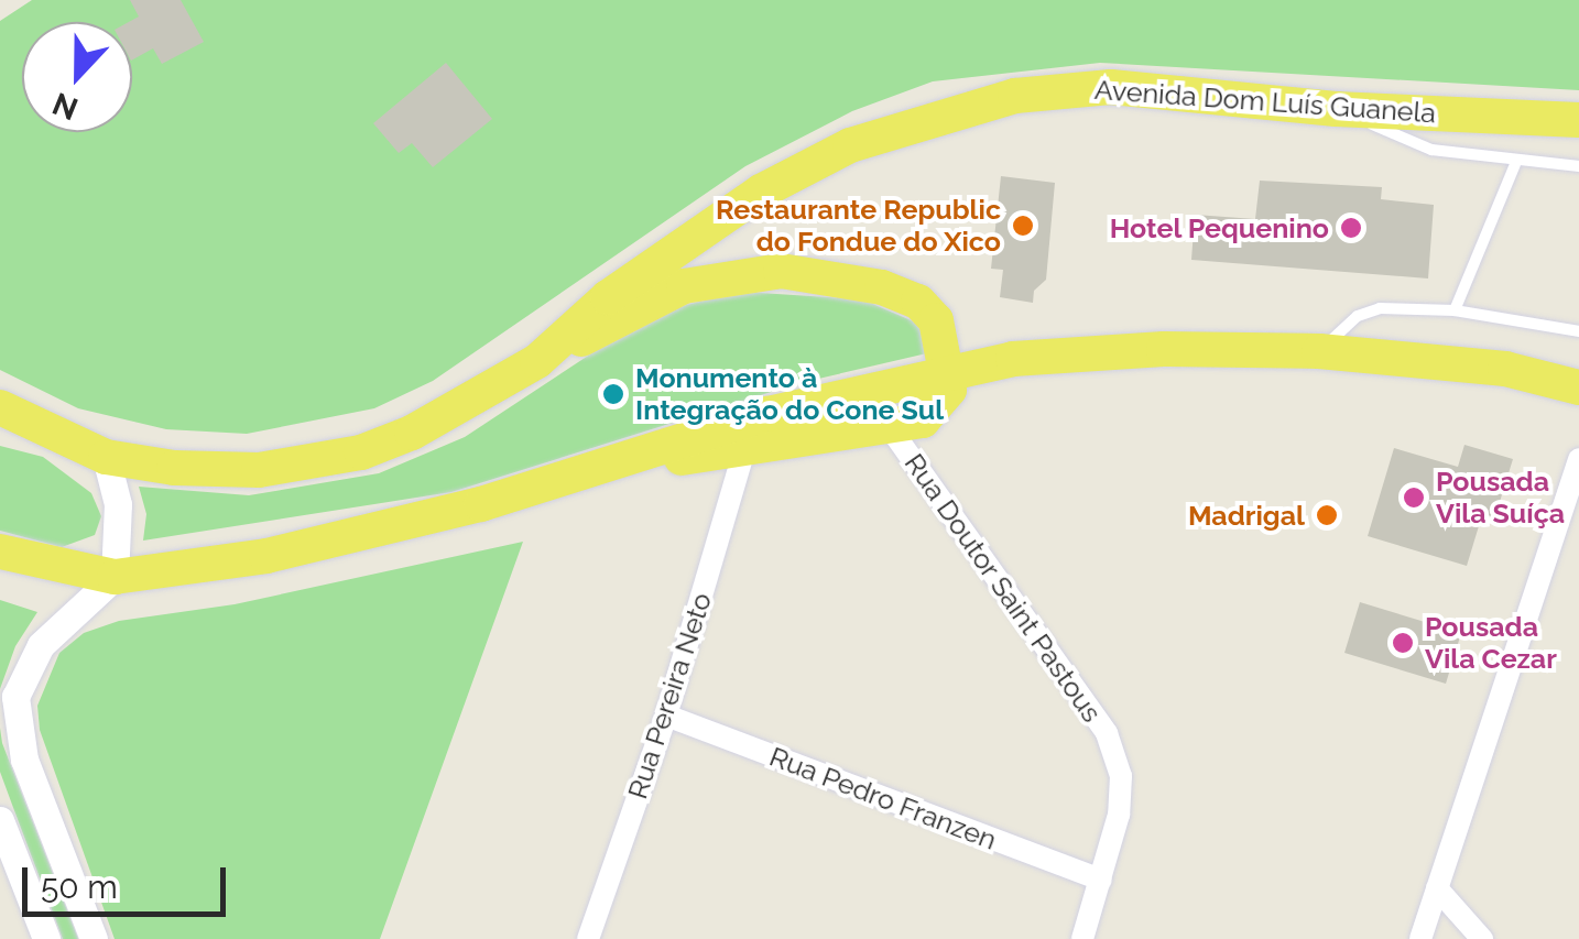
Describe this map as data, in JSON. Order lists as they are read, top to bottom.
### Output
{
  "streets": {
    "main road": ["Avenida Dom Luís Guanela"],
    "street": ["Rua Doutor Saint Pastous", "Rua Pereira Neto", "Rua Pedro Franzen"]
  },
  "crossings": [
    ["Rua Doutor Saint Pastous", "Rua Pedro Franzen"],
    ["Rua Pereira Neto", "Rua Pedro Franzen"]
  ],
  "places": [
    "Restaurante Republic do Fondue do Xico",
    "Hotel Pequenino",
    "Monumento à Integração do Cone Sul",
    "Pousada Vila Suíça",
    "Madrigal",
    "Pousada Vila Cezar"
  ],
  "scale_bar": "50 m",
  "north": "bottom"
}
